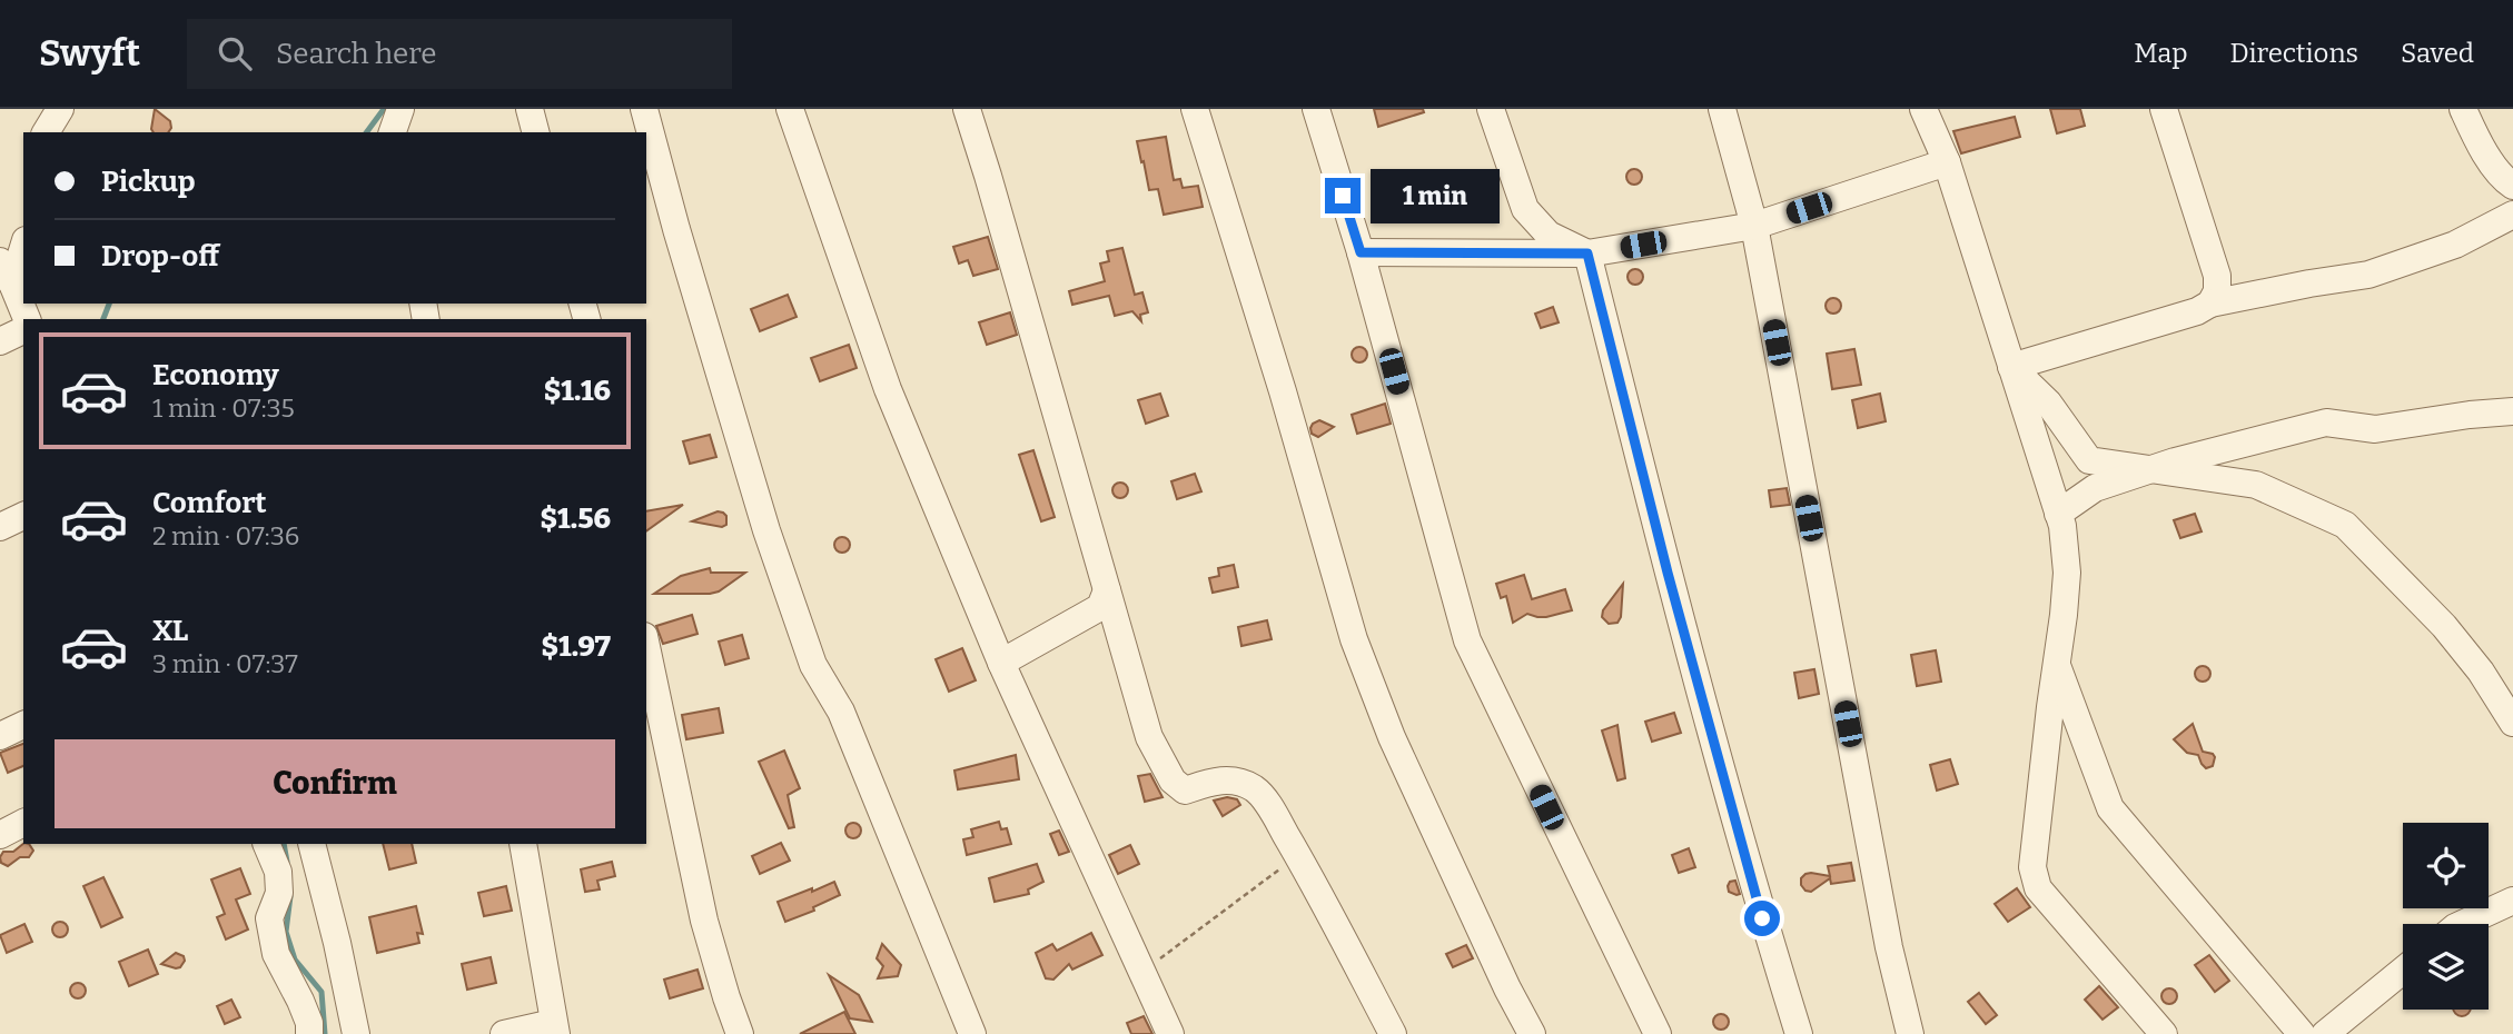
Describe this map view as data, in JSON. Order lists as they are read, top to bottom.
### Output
{
  "page": {
    "header": "Swyft",
    "search": "Search here",
    "nav": ["Map", "Directions", "Saved"],
    "banner": ["Pickup", "Drop-off"],
    "bubble": "1 min",
    "list": [
      {
        "name": "Economy",
        "note": "1 min · 07:35",
        "value": "$1.16"
      },
      {
        "name": "Comfort",
        "note": "2 min · 07:36",
        "value": "$1.56"
      },
      {
        "name": "XL",
        "note": "3 min · 07:37",
        "value": "$1.97"
      }
    ],
    "buttons": "Confirm"
  }
}
